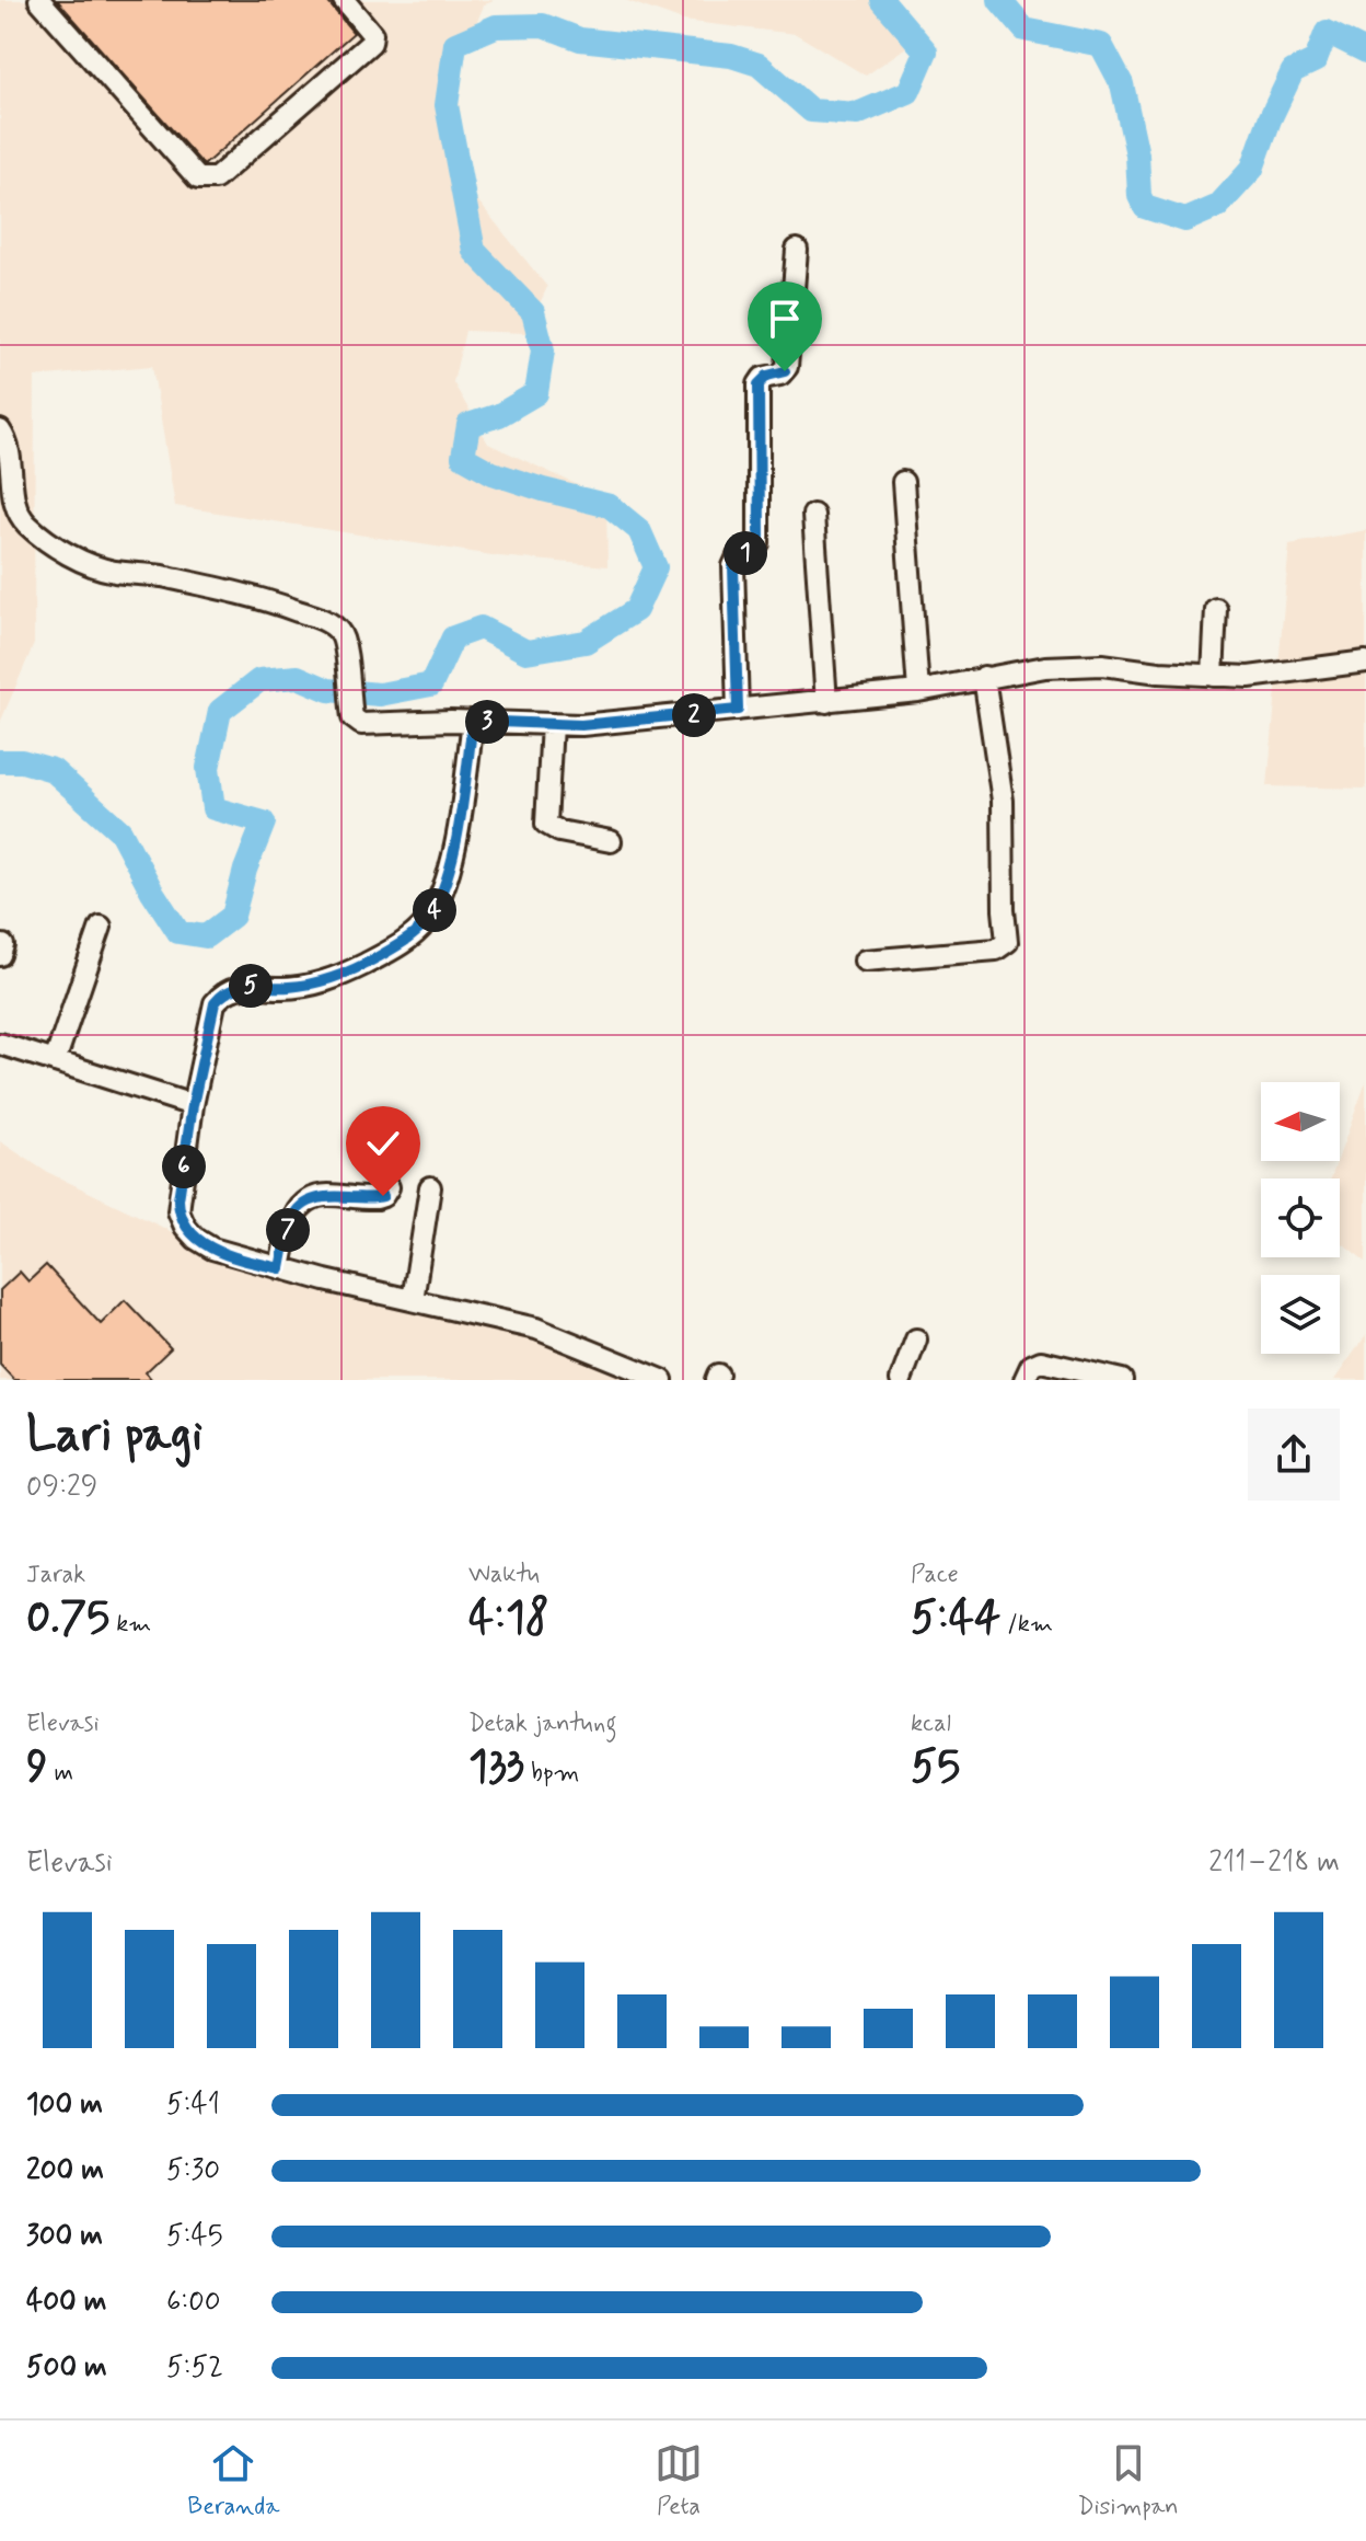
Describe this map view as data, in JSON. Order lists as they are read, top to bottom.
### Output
{
  "north": "left",
  "page": {
    "pins": [
      "1",
      "2",
      "3",
      "4",
      "5",
      "6",
      "7"
    ],
    "heading": ["Lari pagi", "09:29"],
    "stats": [
      ["Jarak", "0.75 km"],
      ["Waktu", "4:18"],
      ["Pace", "5:44 /km"],
      ["Elevasi", "9 m"],
      ["Detak jantung", "133 bpm"],
      ["kcal", "55"]
    ],
    "chart": ["Elevasi", "211–218 m"],
    "list": [
      {
        "name": "100 m",
        "note": "5:41"
      },
      {
        "name": "200 m",
        "note": "5:30"
      },
      {
        "name": "300 m",
        "note": "5:45"
      },
      {
        "name": "400 m",
        "note": "6:00"
      },
      {
        "name": "500 m",
        "note": "5:52"
      }
    ],
    "tabs": ["Beranda", "Peta", "Disimpan"]
  }
}
